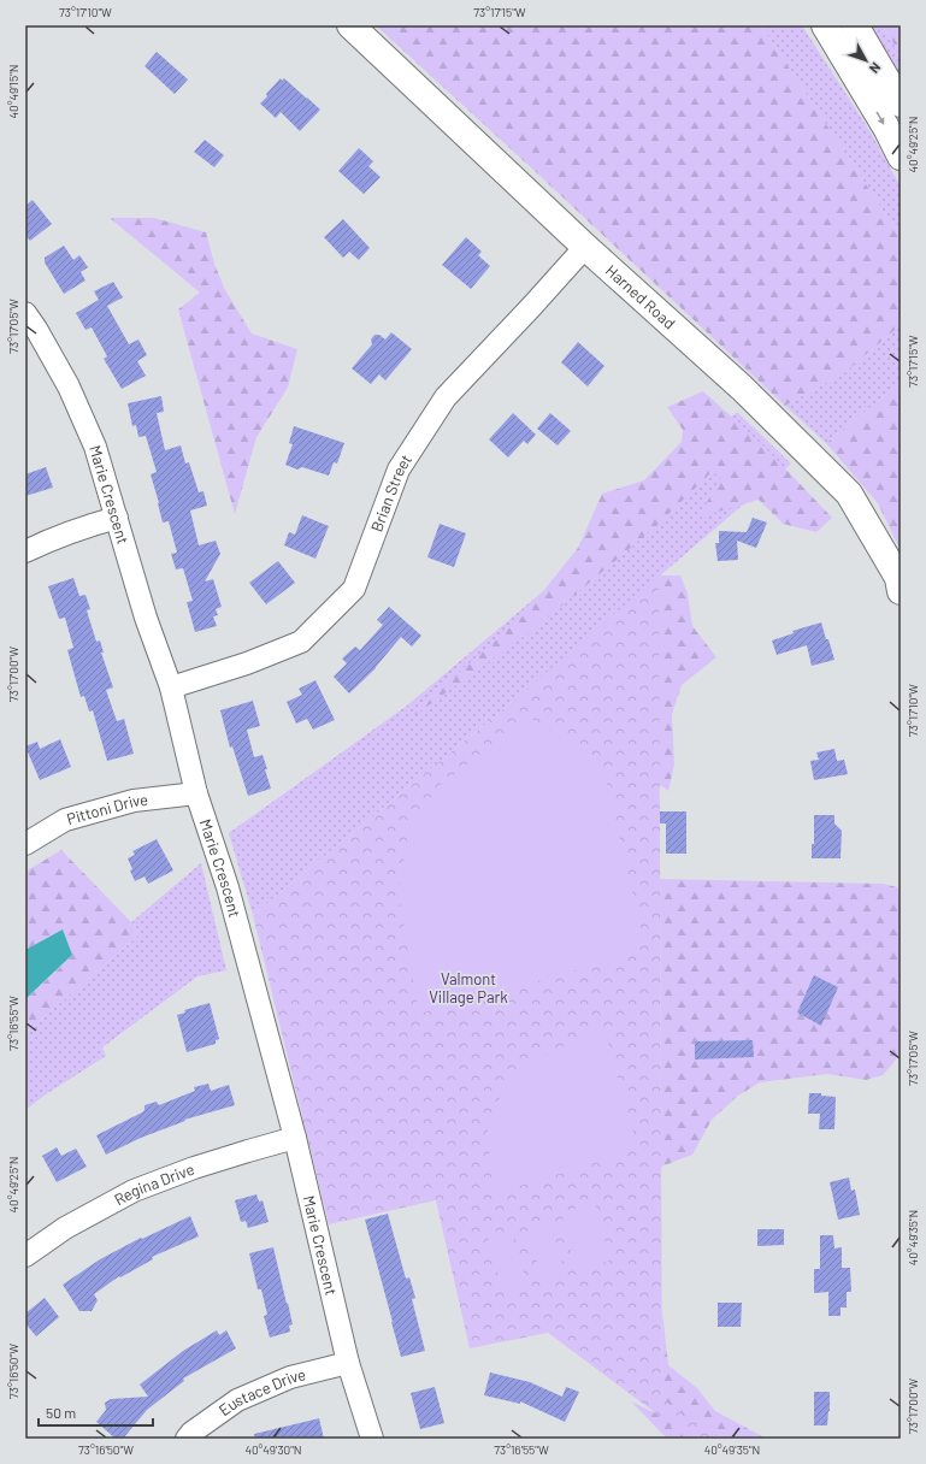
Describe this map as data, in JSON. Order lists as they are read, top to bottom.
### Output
{
  "streets": {
    "main road": ["Harned Road"],
    "street": [
      "Marie Crescent",
      "Brian Street",
      "Pittoni Drive",
      "Regina Drive",
      "Eustace Drive"
    ]
  },
  "crossings": [
    ["Harned Road", "Brian Street"],
    ["Marie Crescent", "Brian Street"],
    ["Marie Crescent", "Pittoni Drive"],
    ["Marie Crescent", "Regina Drive"],
    ["Marie Crescent", "Eustace Drive"]
  ],
  "parks": ["Valmont Village Park"],
  "scale_bar": "50 m",
  "north": "bottom right",
  "coordinates": [
    "73°17'10\"W",
    "73°17'15\"W",
    "40°49'15\"N",
    "40°49'25\"N",
    "73°17'05\"W",
    "73°17'00\"W",
    "73°16'55\"W",
    "40°49'35\"N",
    "73°16'50\"W",
    "40°49'30\"N"
  ]
}
